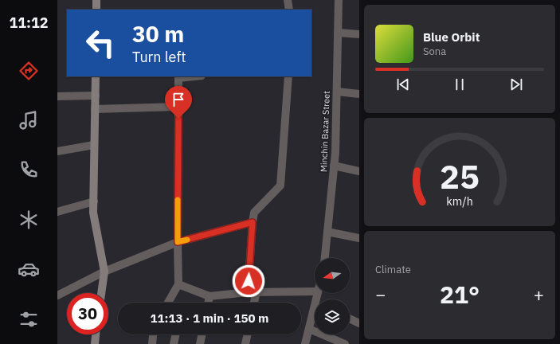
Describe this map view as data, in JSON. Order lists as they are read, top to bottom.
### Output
{
  "streets": {
    "street": ["Minchin Bazar Street"]
  },
  "north": "left",
  "page": {
    "tabs": "11:12",
    "turn": ["30 m", "Turn left"],
    "song": ["Blue Orbit", "Sona"],
    "tile": "Climate",
    "heat": ["−", "21°", "+"],
    "limit": "30",
    "trip": "11:13 · 1 min · 150 m",
    "gauge": ["25", "km/h"]
  }
}
